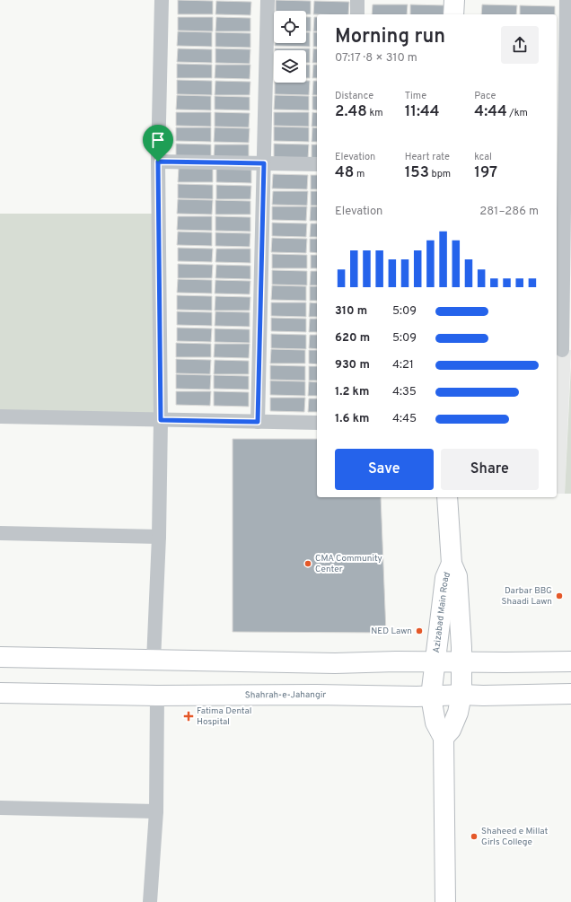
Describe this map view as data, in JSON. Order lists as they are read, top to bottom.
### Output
{
  "streets": {
    "main road": ["Azizabad Main Road", "Shahrah-e-Jahangir"]
  },
  "crossings": [
    ["Azizabad Main Road", "Shahrah-e-Jahangir"]
  ],
  "places": {
    "other": [
      "CMA Community Center",
      "Darbar BBG Shaadi Lawn",
      "NED Lawn",
      "Shaheed e Millat Girls College"
    ],
    "health": ["Fatima Dental Hospital"]
  },
  "page": {
    "heading": ["Morning run", "07:17 · 8 × 310 m"],
    "stats": [
      ["Distance", "2.48 km"],
      ["Time", "11:44"],
      ["Pace", "4:44 /km"],
      ["Elevation", "48 m"],
      ["Heart rate", "153 bpm"],
      ["kcal", "197"]
    ],
    "chart": ["Elevation", "281–286 m"],
    "list": [
      {
        "name": "310 m",
        "note": "5:09"
      },
      {
        "name": "620 m",
        "note": "5:09"
      },
      {
        "name": "930 m",
        "note": "4:21"
      },
      {
        "name": "1.2 km",
        "note": "4:35"
      },
      {
        "name": "1.6 km",
        "note": "4:45"
      }
    ],
    "buttons": ["Save", "Share"]
  }
}
